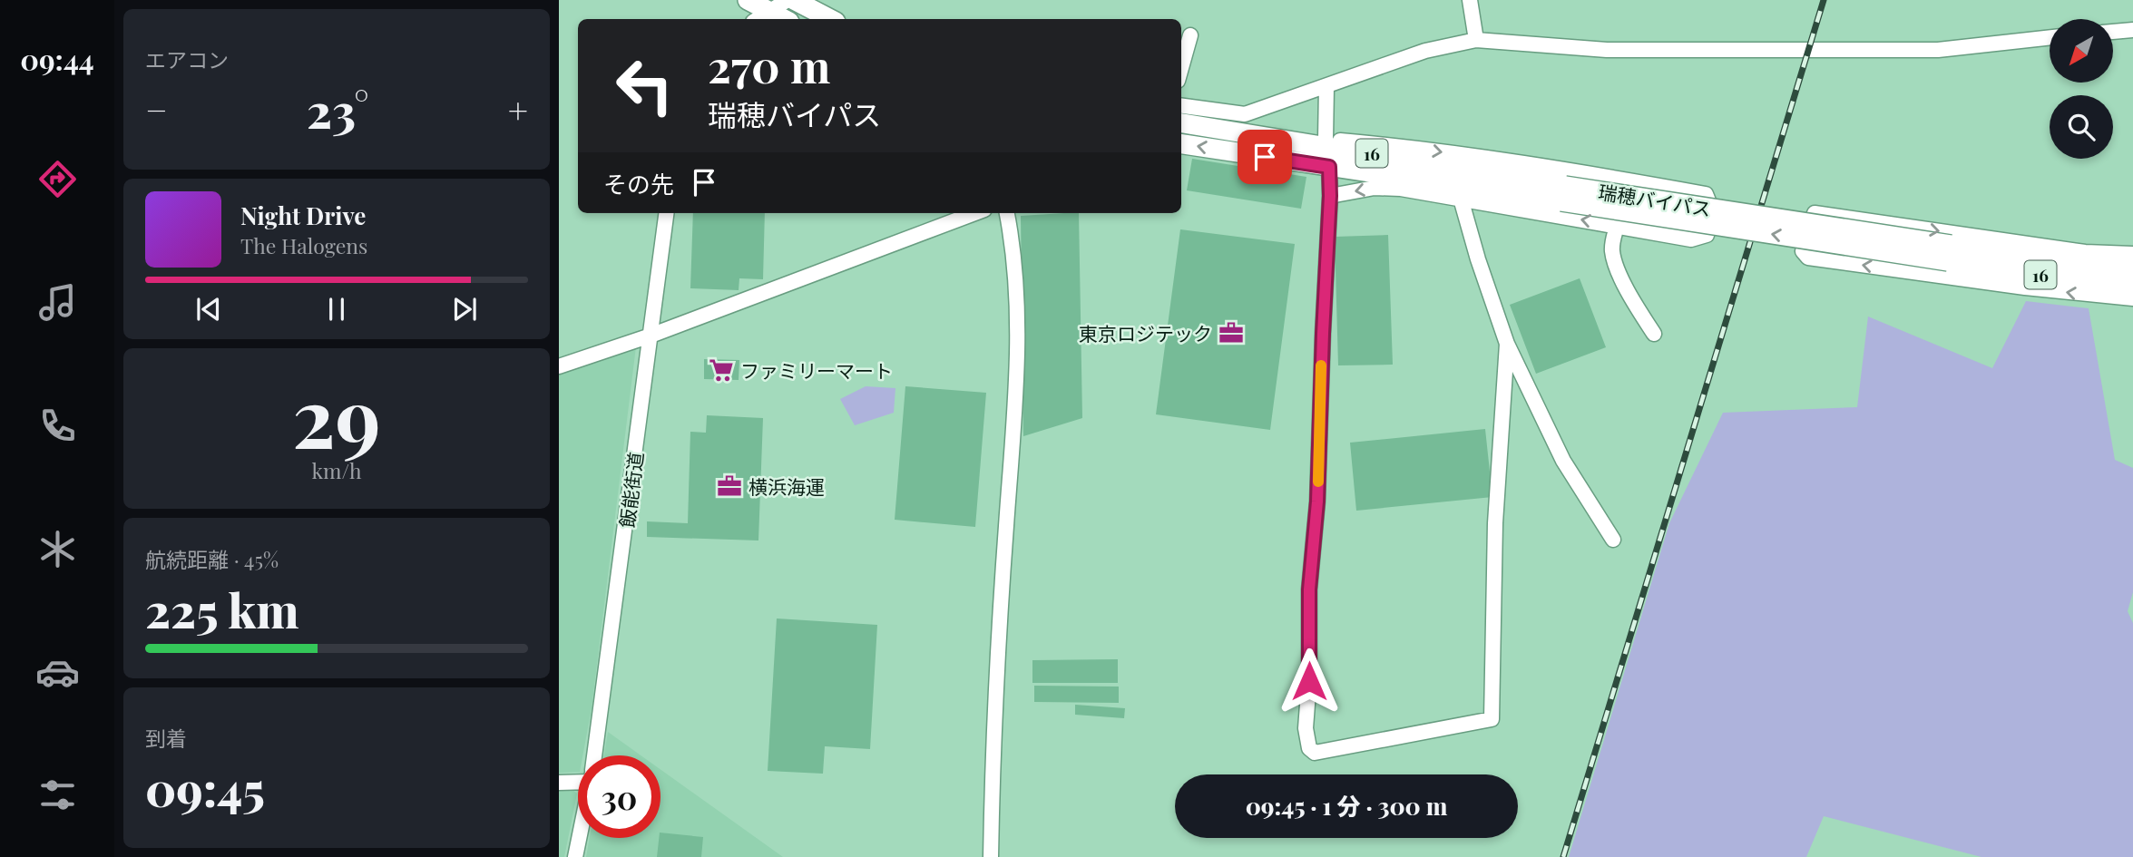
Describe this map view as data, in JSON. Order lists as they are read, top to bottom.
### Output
{
  "streets": {
    "highway": ["16", "瑞穂バイパス"],
    "street": ["飯能街道"]
  },
  "places": {
    "office": ["東京ロジテック", "横浜海運"],
    "supermarket": ["ファミリーマート"]
  },
  "north": "bottom left",
  "page": {
    "tabs": "09:44",
    "tile": [
      "エアコン",
      ["29", "km/h"],
      ["航続距離 · 45%", "225 km"],
      ["到着", "09:45"]
    ],
    "turn": ["270 m", "瑞穂バイパス"],
    "heat": ["−", "23°", "+"],
    "then": "その先",
    "song": ["Night Drive", "The Halogens"],
    "limit": "30",
    "trip": "09:45 · 1 分 · 300 m"
  }
}
